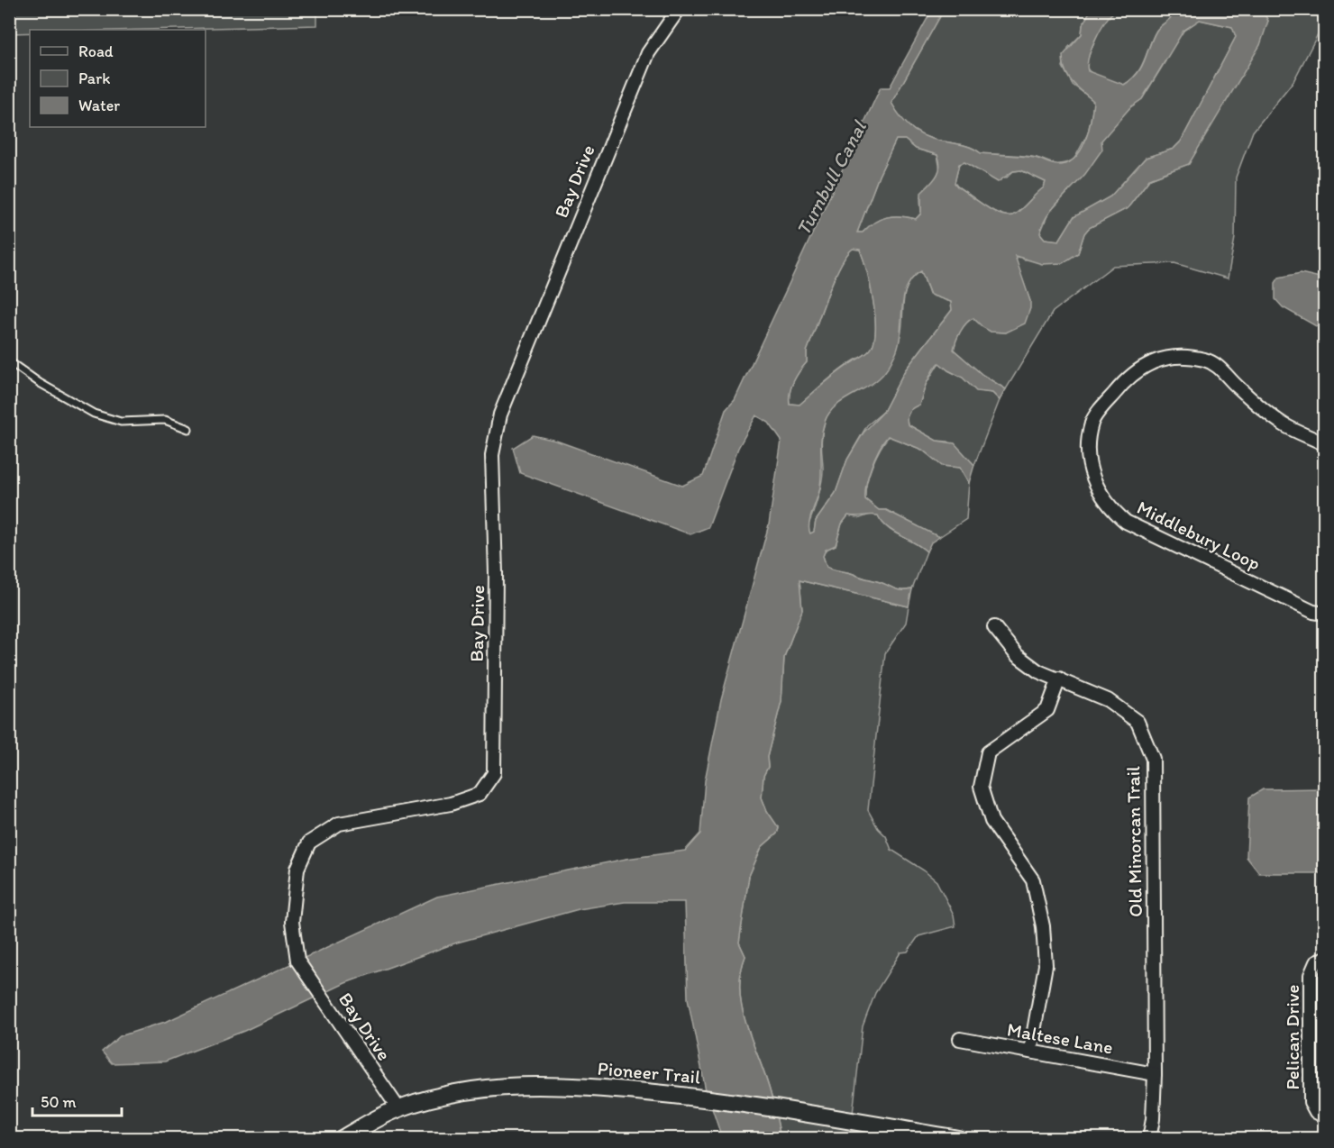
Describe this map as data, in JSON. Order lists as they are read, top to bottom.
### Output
{
  "streets": {
    "street": [
      "Bay Drive",
      "Middlebury Loop",
      "Old Minorcan Trail",
      "Pelican Drive",
      "Maltese Lane",
      "Pioneer Trail"
    ]
  },
  "crossings": [
    ["Bay Drive", "Pioneer Trail"],
    ["Old Minorcan Trail", "Maltese Lane"]
  ],
  "water": ["Turnbull Canal"],
  "legend": ["Road", "Park", "Water"],
  "scale_bar": "50 m"
}
